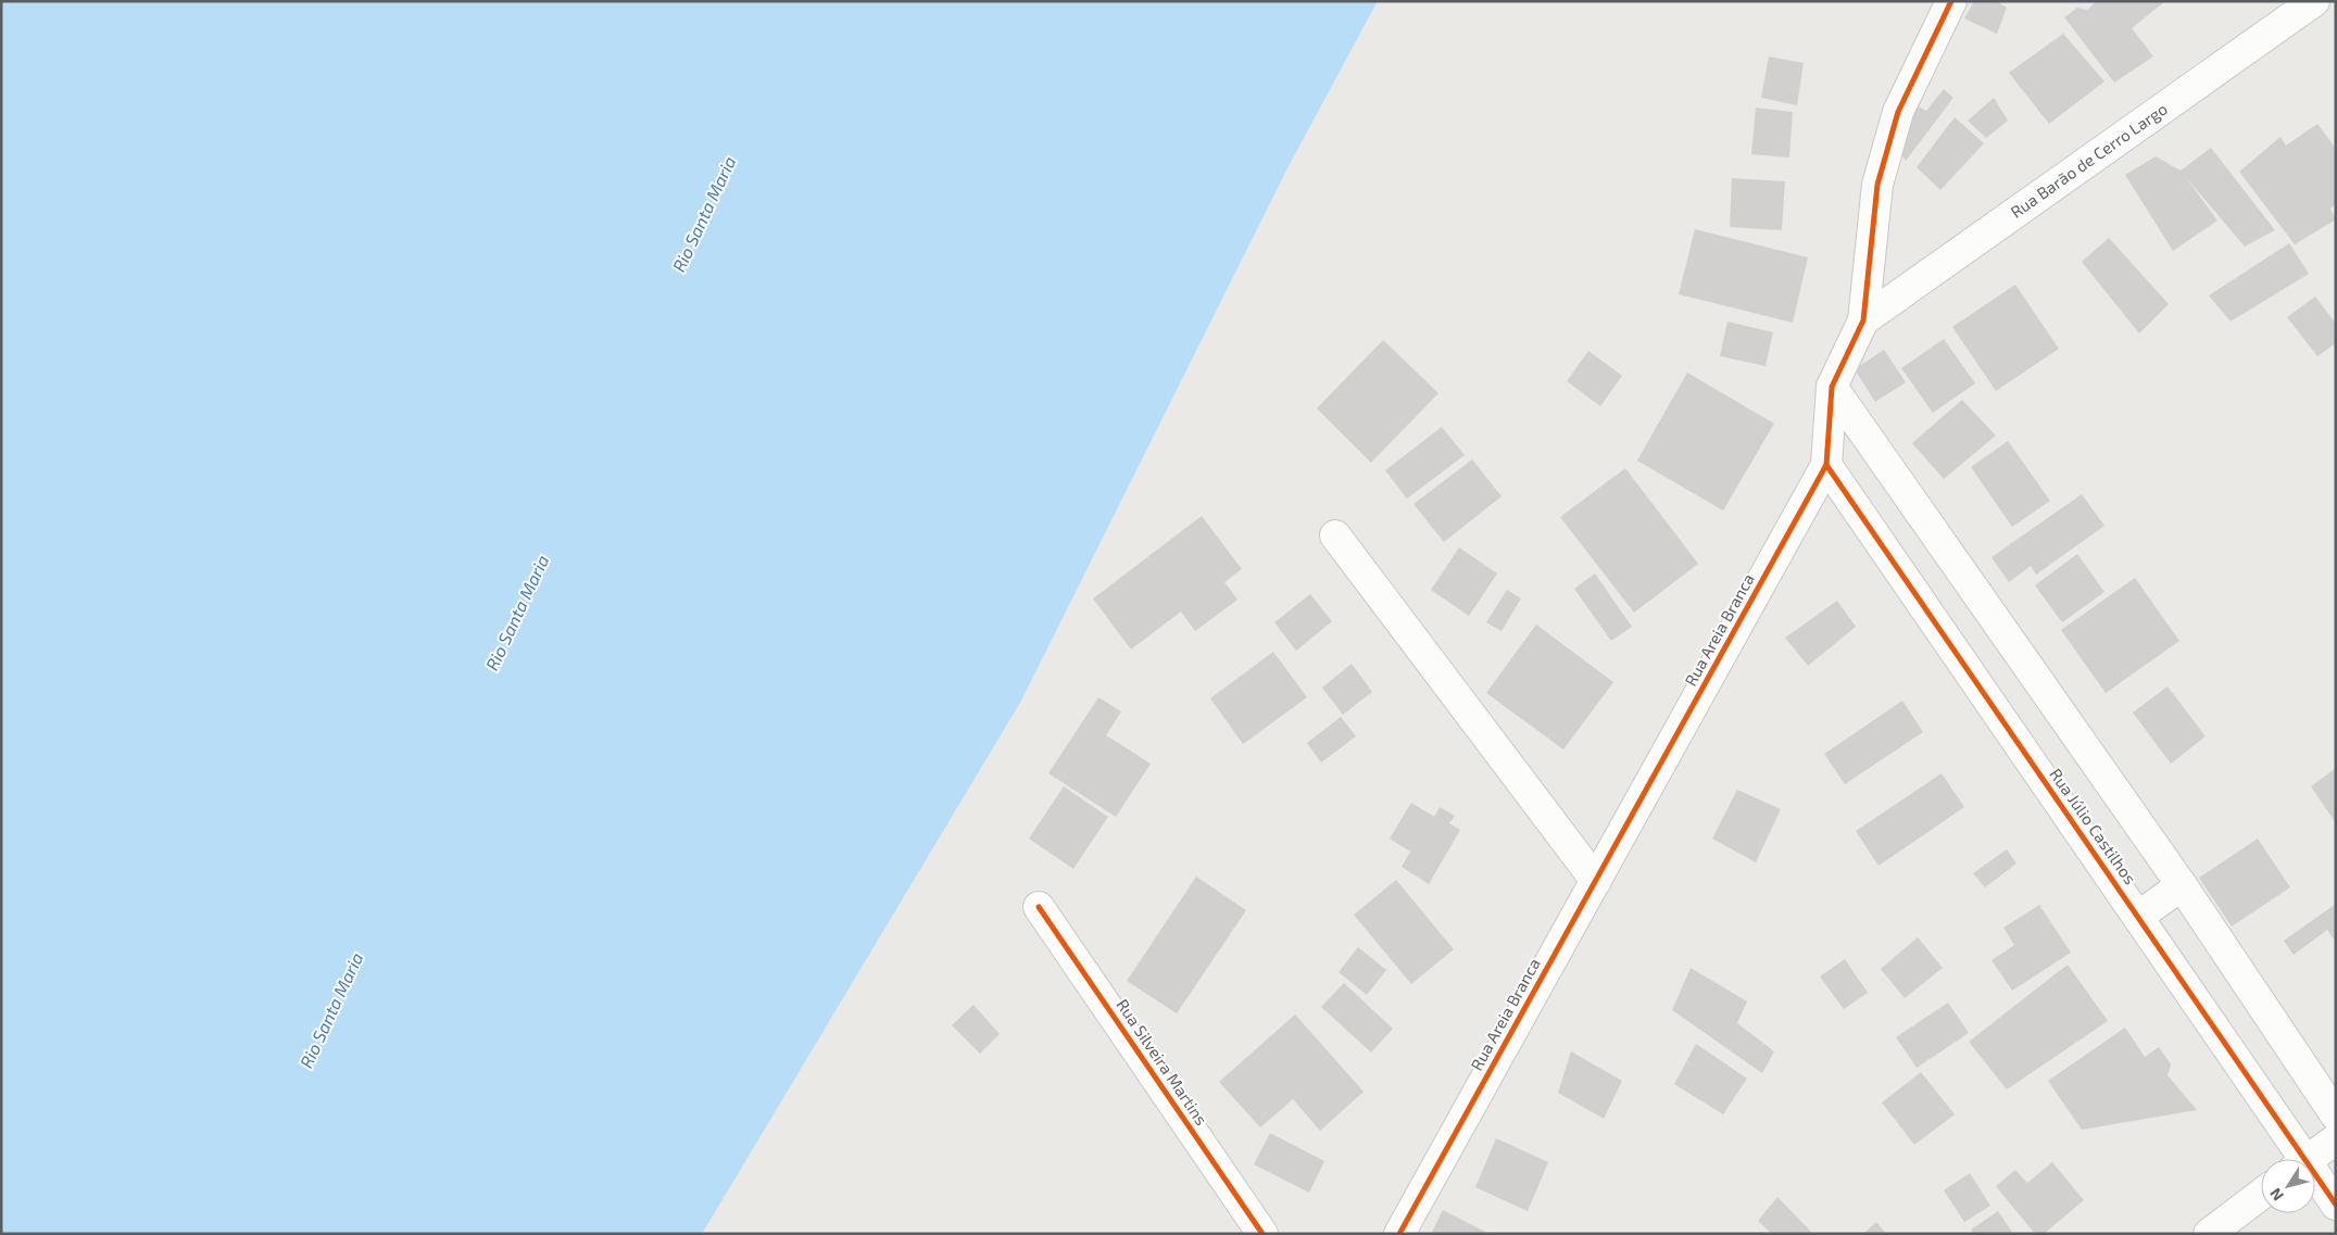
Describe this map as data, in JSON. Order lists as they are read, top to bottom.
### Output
{
  "streets": {
    "street": [
      "Rua Barão de Cerro Largo",
      "Rua Areia Branca",
      "Rua Júlio Castilhos",
      "Rua Silveira Martins"
    ]
  },
  "crossings": [
    ["Rua Barão de Cerro Largo", "Rua Areia Branca"],
    ["Rua Areia Branca", "Rua Júlio Castilhos"]
  ],
  "water": ["Rio Santa Maria"],
  "north": "bottom left"
}
